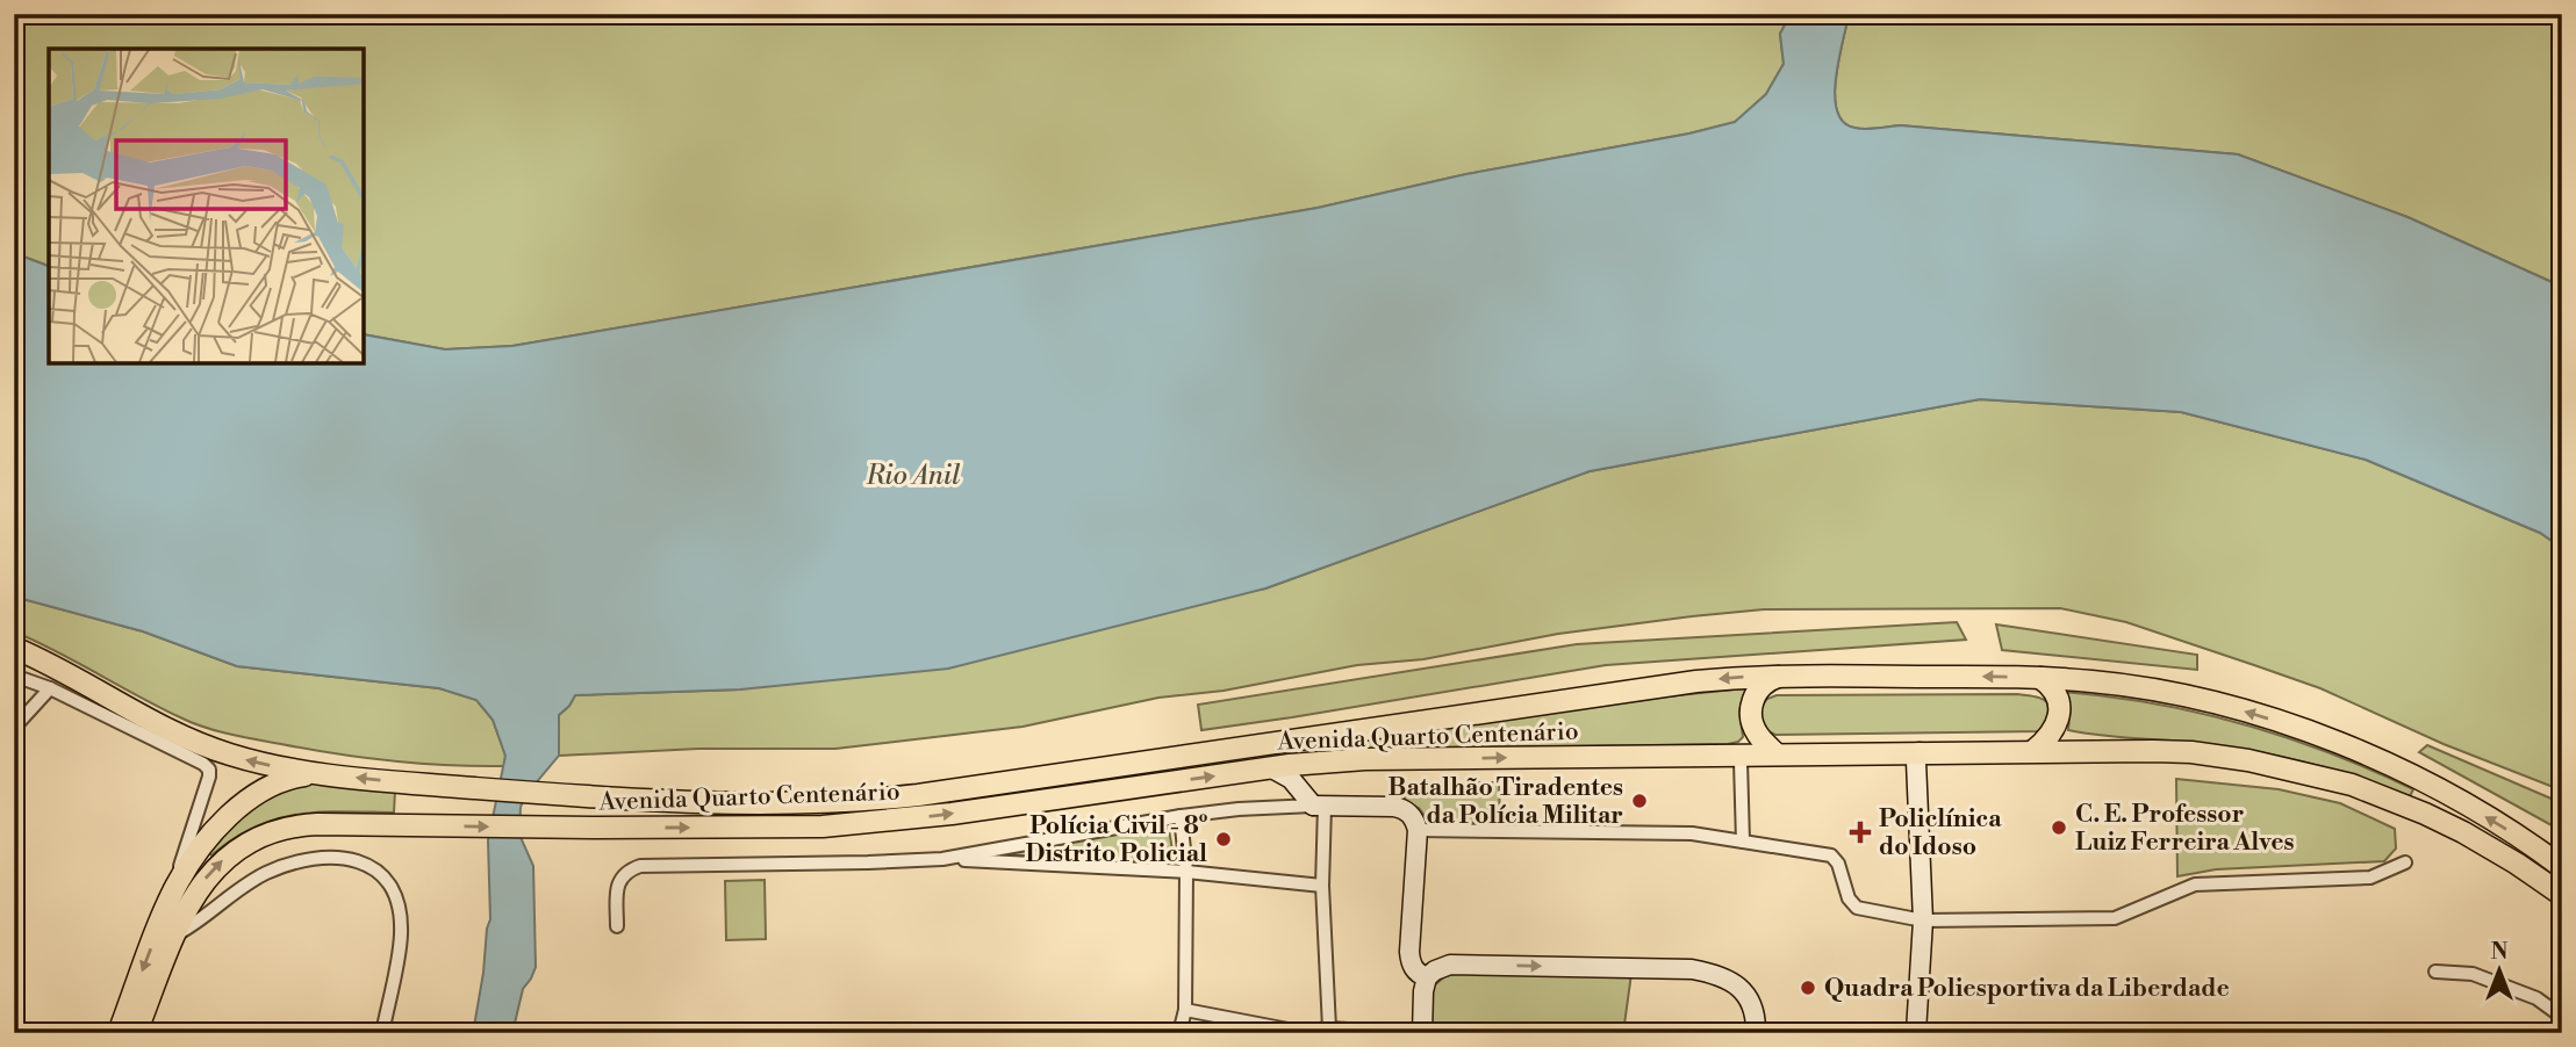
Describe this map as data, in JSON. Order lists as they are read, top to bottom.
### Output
{
  "streets": {
    "main road": ["Avenida Quarto Centenário"]
  },
  "water": ["Rio Anil"],
  "places": {
    "other": [
      "Batalhão Tiradentes da Polícia Militar",
      "C. E. Professor Luiz Ferreira Alves",
      "Polícia Civil - 8º Distrito Policial",
      "Quadra Poliesportiva da Liberdade"
    ],
    "health": ["Policlínica do Idoso"]
  },
  "north": "top"
}
